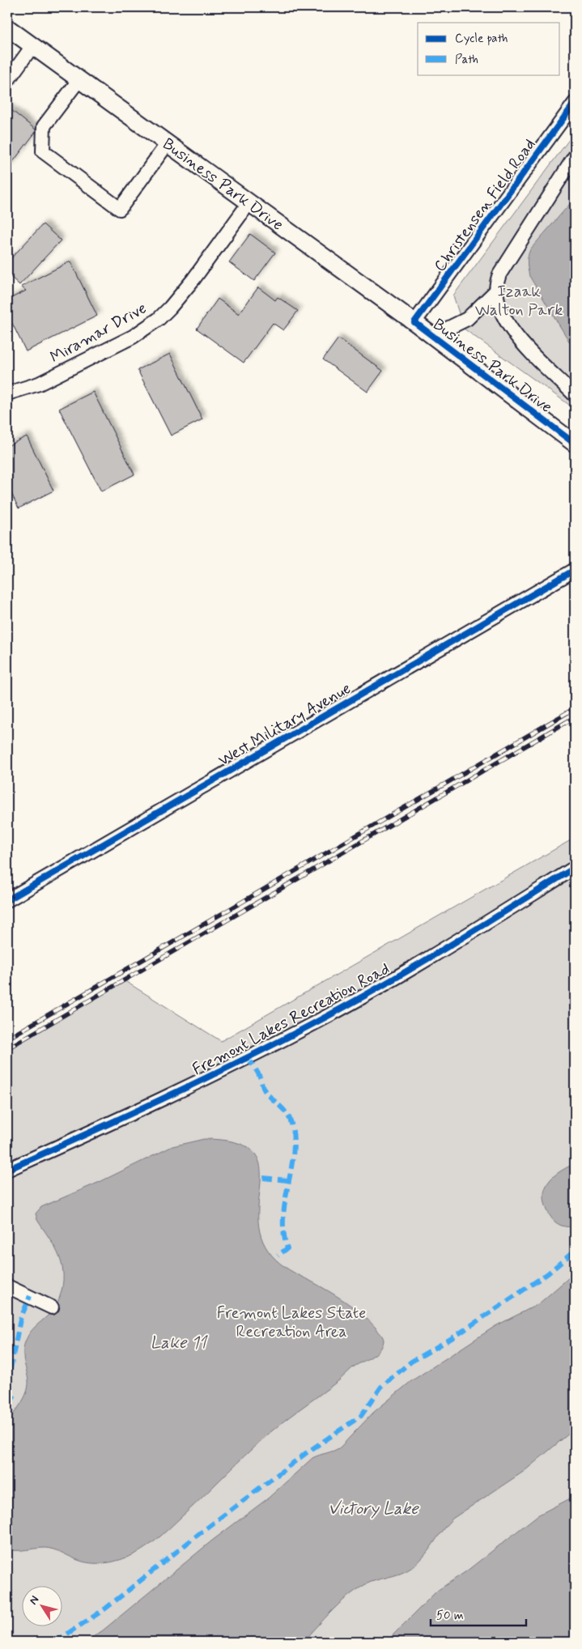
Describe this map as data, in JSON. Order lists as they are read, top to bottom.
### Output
{
  "streets": {
    "main road": ["Business Park Drive"],
    "street": [
      "Christensen Field Road",
      "Miramar Drive",
      "West Military Avenue",
      "Fremont Lakes Recreation Road"
    ]
  },
  "crossings": [
    ["Business Park Drive", "Christensen Field Road"],
    ["Business Park Drive", "Miramar Drive"]
  ],
  "water": ["Lake 11", "Victory Lake"],
  "parks": ["Izaak Walton Park", "Fremont Lakes State Recreation Area"],
  "legend": ["Cycle path", "Path"],
  "scale_bar": "50 m",
  "north": "top left"
}
